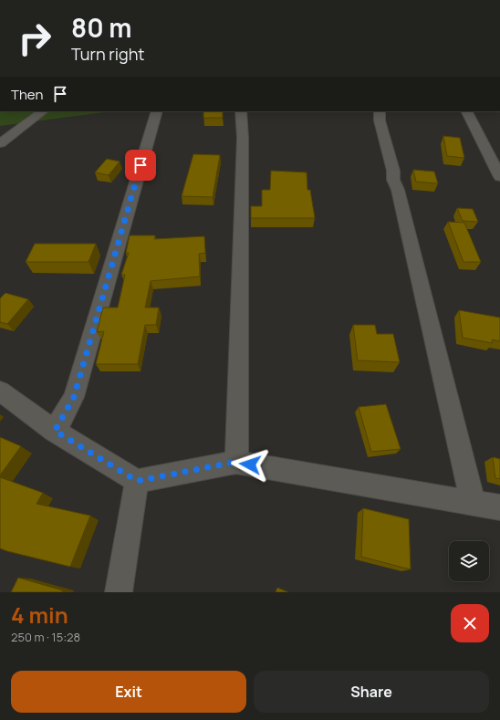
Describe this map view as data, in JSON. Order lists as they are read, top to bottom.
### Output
{
  "page": {
    "turn": ["80 m", "Turn right"],
    "then": "Then",
    "heading": ["4 min", "250 m · 15:28"],
    "buttons": ["Exit", "Share"]
  }
}
